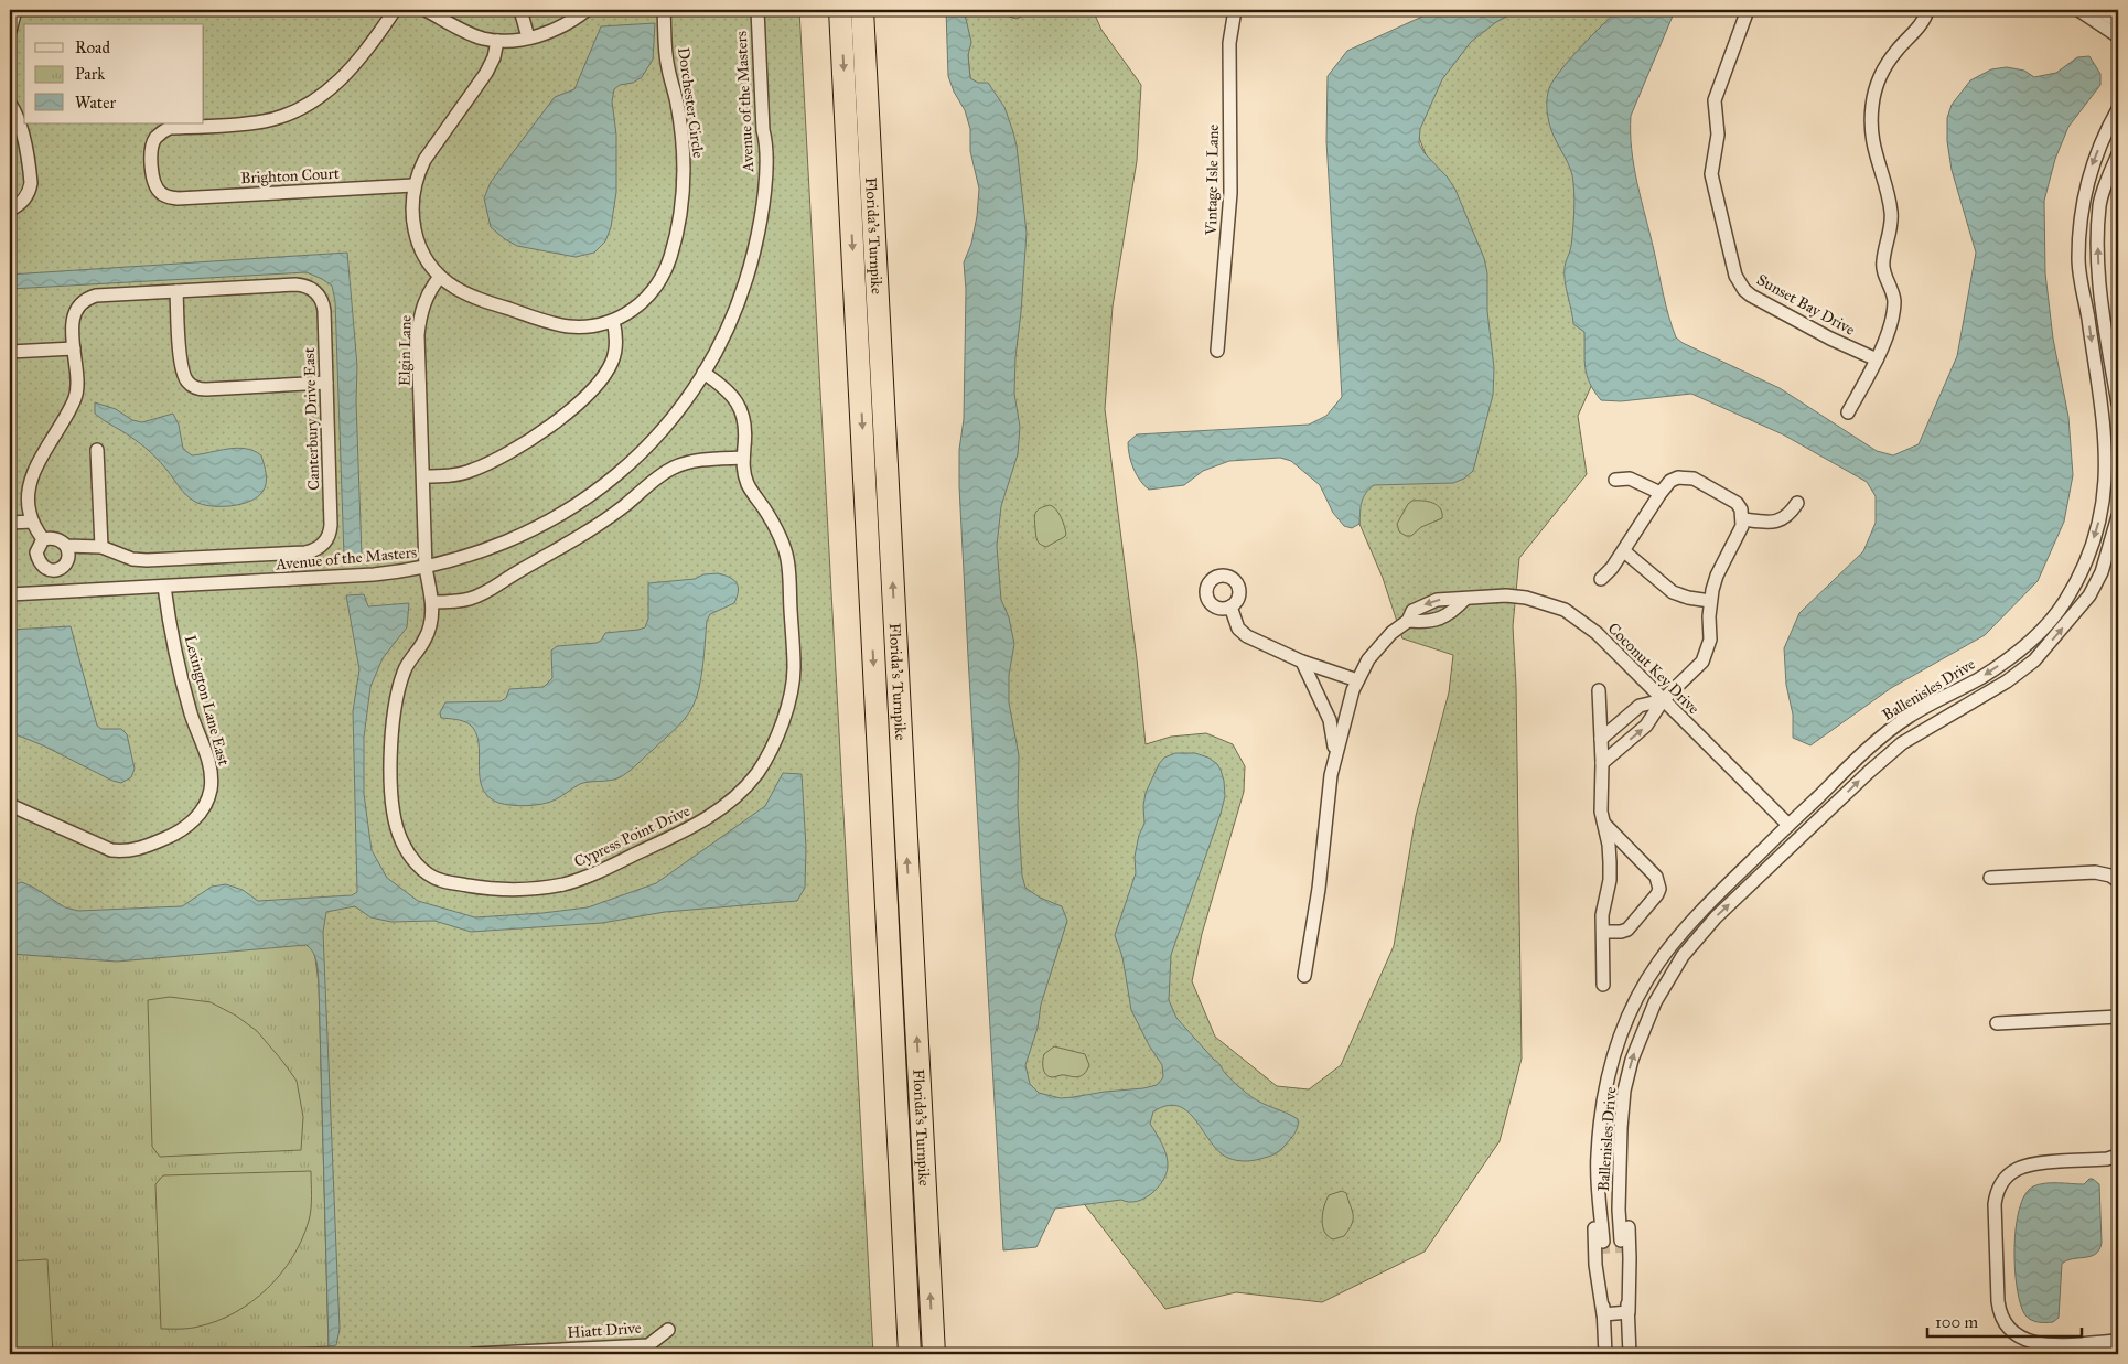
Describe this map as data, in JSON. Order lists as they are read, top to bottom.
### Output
{
  "streets": {
    "highway": ["Florida's Turnpike"],
    "street": [
      "Avenue of the Masters",
      "Dorchester Circle",
      "Brighton Court",
      "Vintage Isle Lane",
      "Sunset Bay Drive",
      "Elgin Lane",
      "Canterbury Drive East",
      "Coconut Key Drive",
      "Ballenisles Drive",
      "Lexington Lane East",
      "Cypress Point Drive",
      "Hiatt Drive"
    ]
  },
  "crossings": [
    ["Avenue of the Masters", "Elgin Lane"],
    ["Avenue of the Masters", "Lexington Lane East"],
    ["Avenue of the Masters", "Cypress Point Drive"],
    ["Dorchester Circle", "Elgin Lane"],
    ["Elgin Lane", "Cypress Point Drive"],
    ["Coconut Key Drive", "Ballenisles Drive"]
  ],
  "legend": ["Road", "Park", "Water"],
  "scale_bar": "100 m"
}
